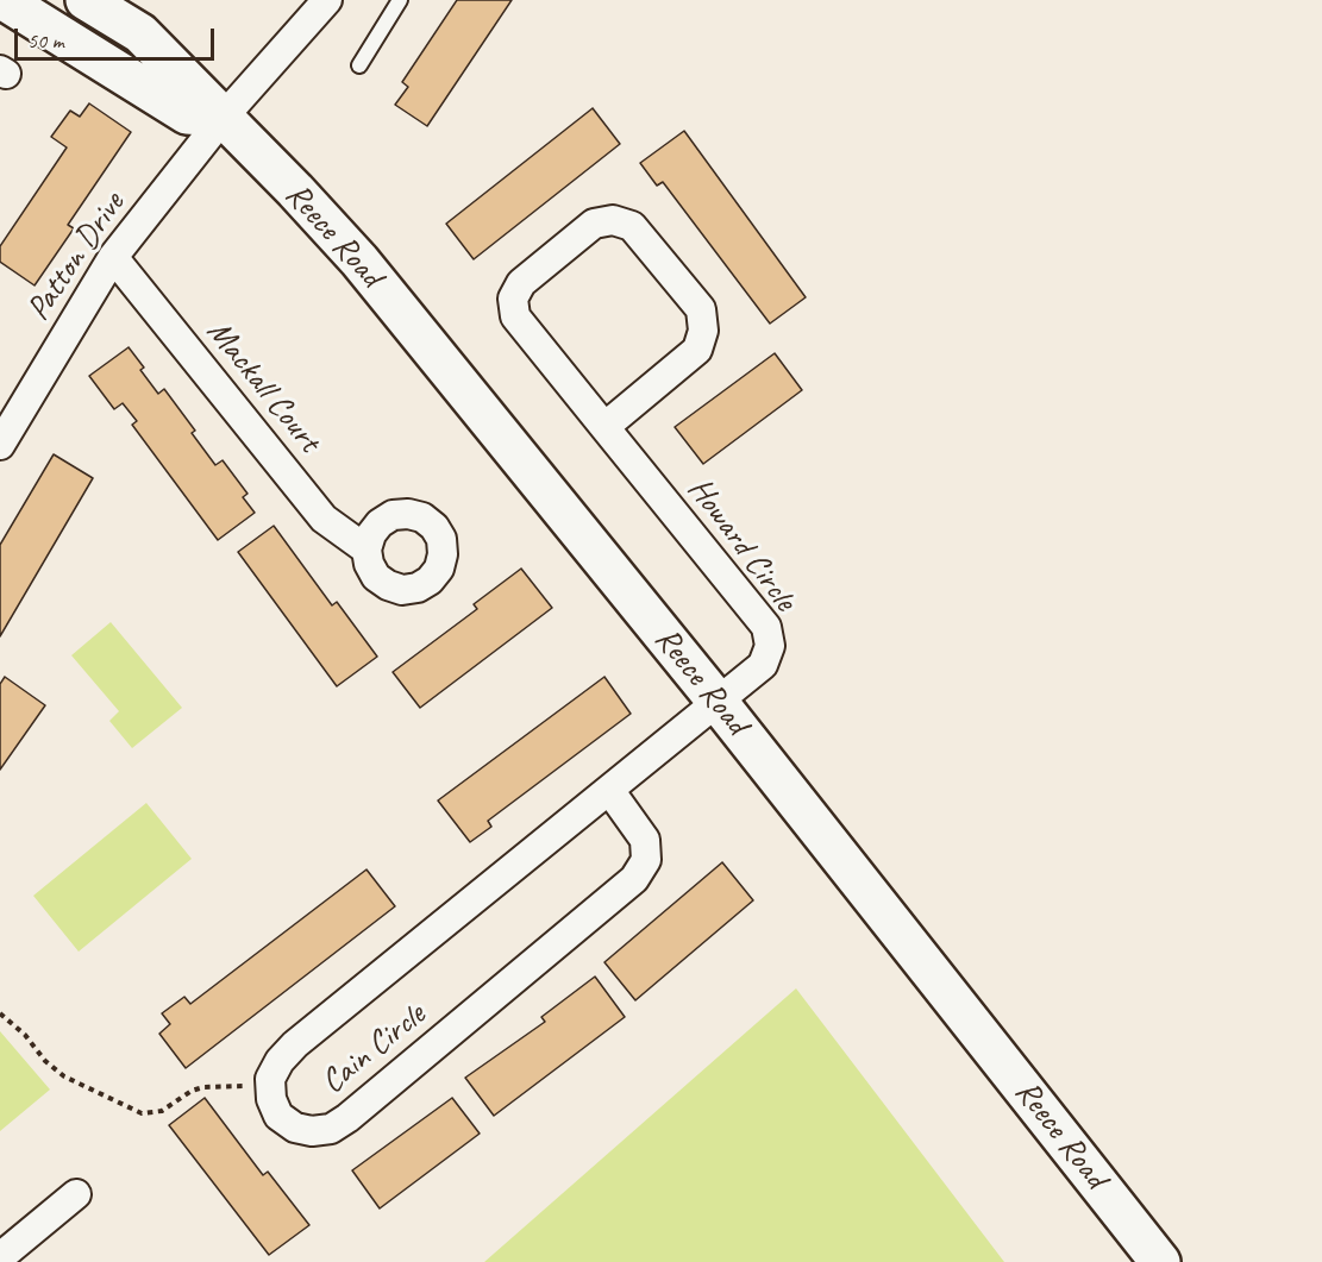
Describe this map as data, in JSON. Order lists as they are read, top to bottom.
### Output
{
  "streets": {
    "main road": ["Reece Road"],
    "street": [
      "Patton Drive",
      "Mackall Court",
      "Howard Circle",
      "Cain Circle"
    ]
  },
  "crossings": [
    ["Reece Road", "Patton Drive"],
    ["Reece Road", "Howard Circle"],
    ["Reece Road", "Cain Circle"],
    ["Patton Drive", "Mackall Court"],
    ["Howard Circle", "Cain Circle"]
  ],
  "scale_bar": "50 m"
}
